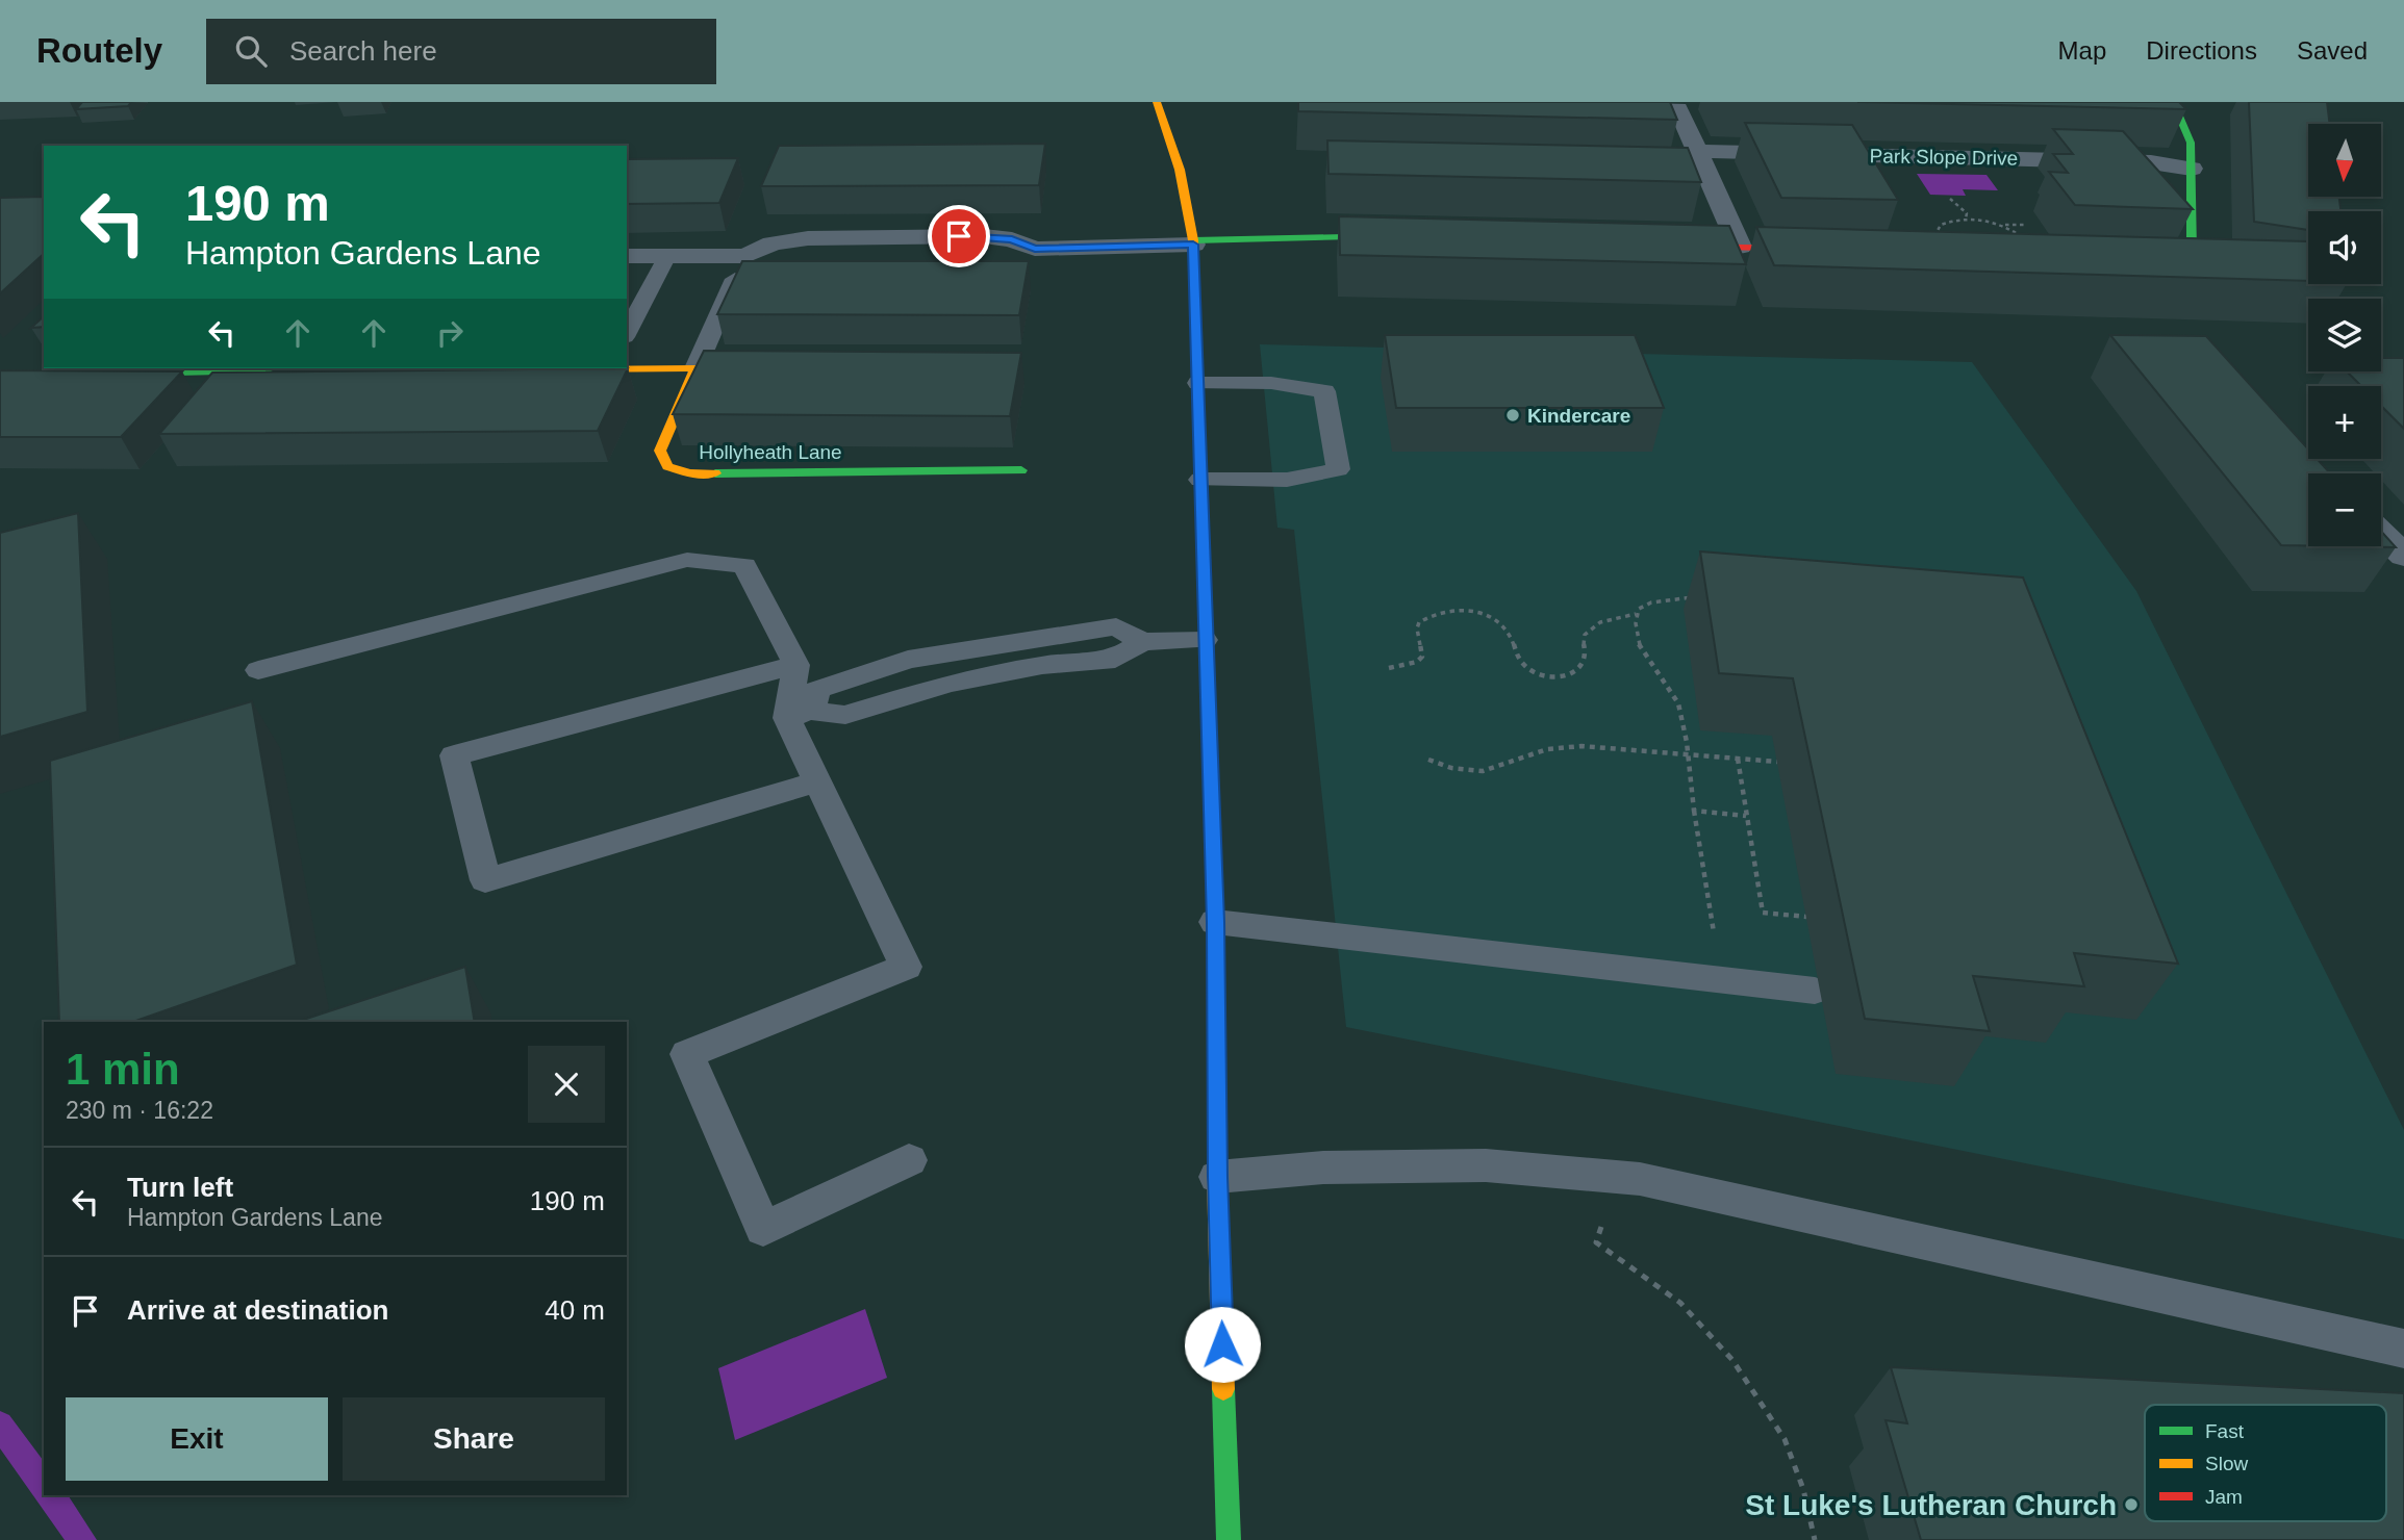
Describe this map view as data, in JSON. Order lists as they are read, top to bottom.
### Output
{
  "streets": {
    "main road": ["Hollyheath Lane"],
    "street": ["Park Slope Drive"]
  },
  "places": ["Kindercare", "St Luke's Lutheran Church"],
  "legend": ["Fast", "Slow", "Jam"],
  "north": "bottom",
  "page": {
    "header": "Routely",
    "search": "Search here",
    "nav": ["Map", "Directions", "Saved"],
    "map_buttons": ["+", "−"],
    "turn": ["190 m", "Hampton Gardens Lane"],
    "heading": ["1 min", "230 m · 16:22"],
    "list": [
      {
        "name": "Turn left",
        "note": "Hampton Gardens Lane",
        "value": "190 m"
      },
      {
        "name": "Arrive at destination",
        "value": "40 m"
      }
    ],
    "buttons": ["Exit", "Share"]
  }
}
